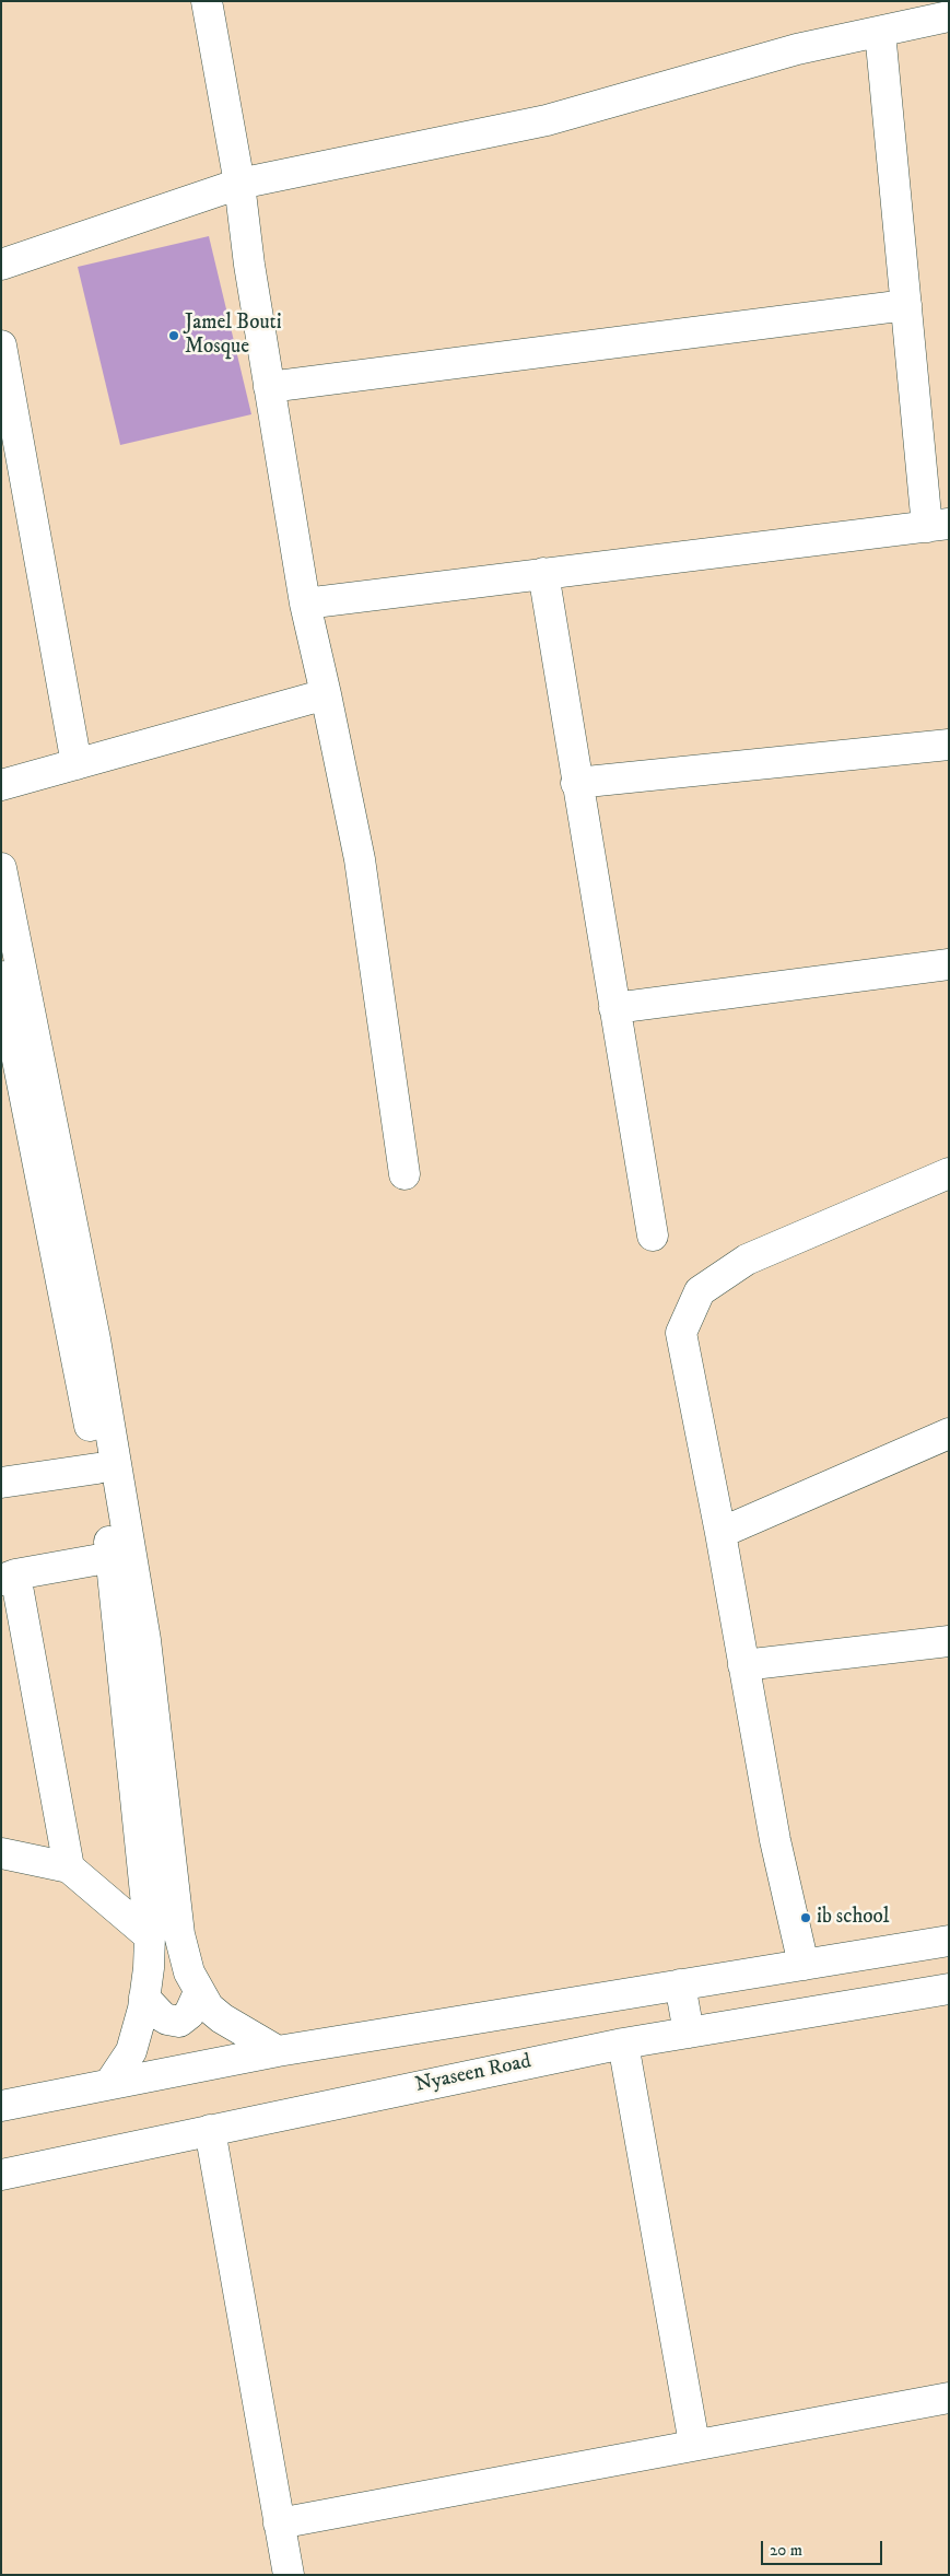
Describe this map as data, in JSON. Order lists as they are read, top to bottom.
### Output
{
  "streets": {
    "street": ["Nyaseen Road"]
  },
  "places": ["Jamel Bouti Mosque", "ib school"],
  "scale_bar": "20 m"
}
